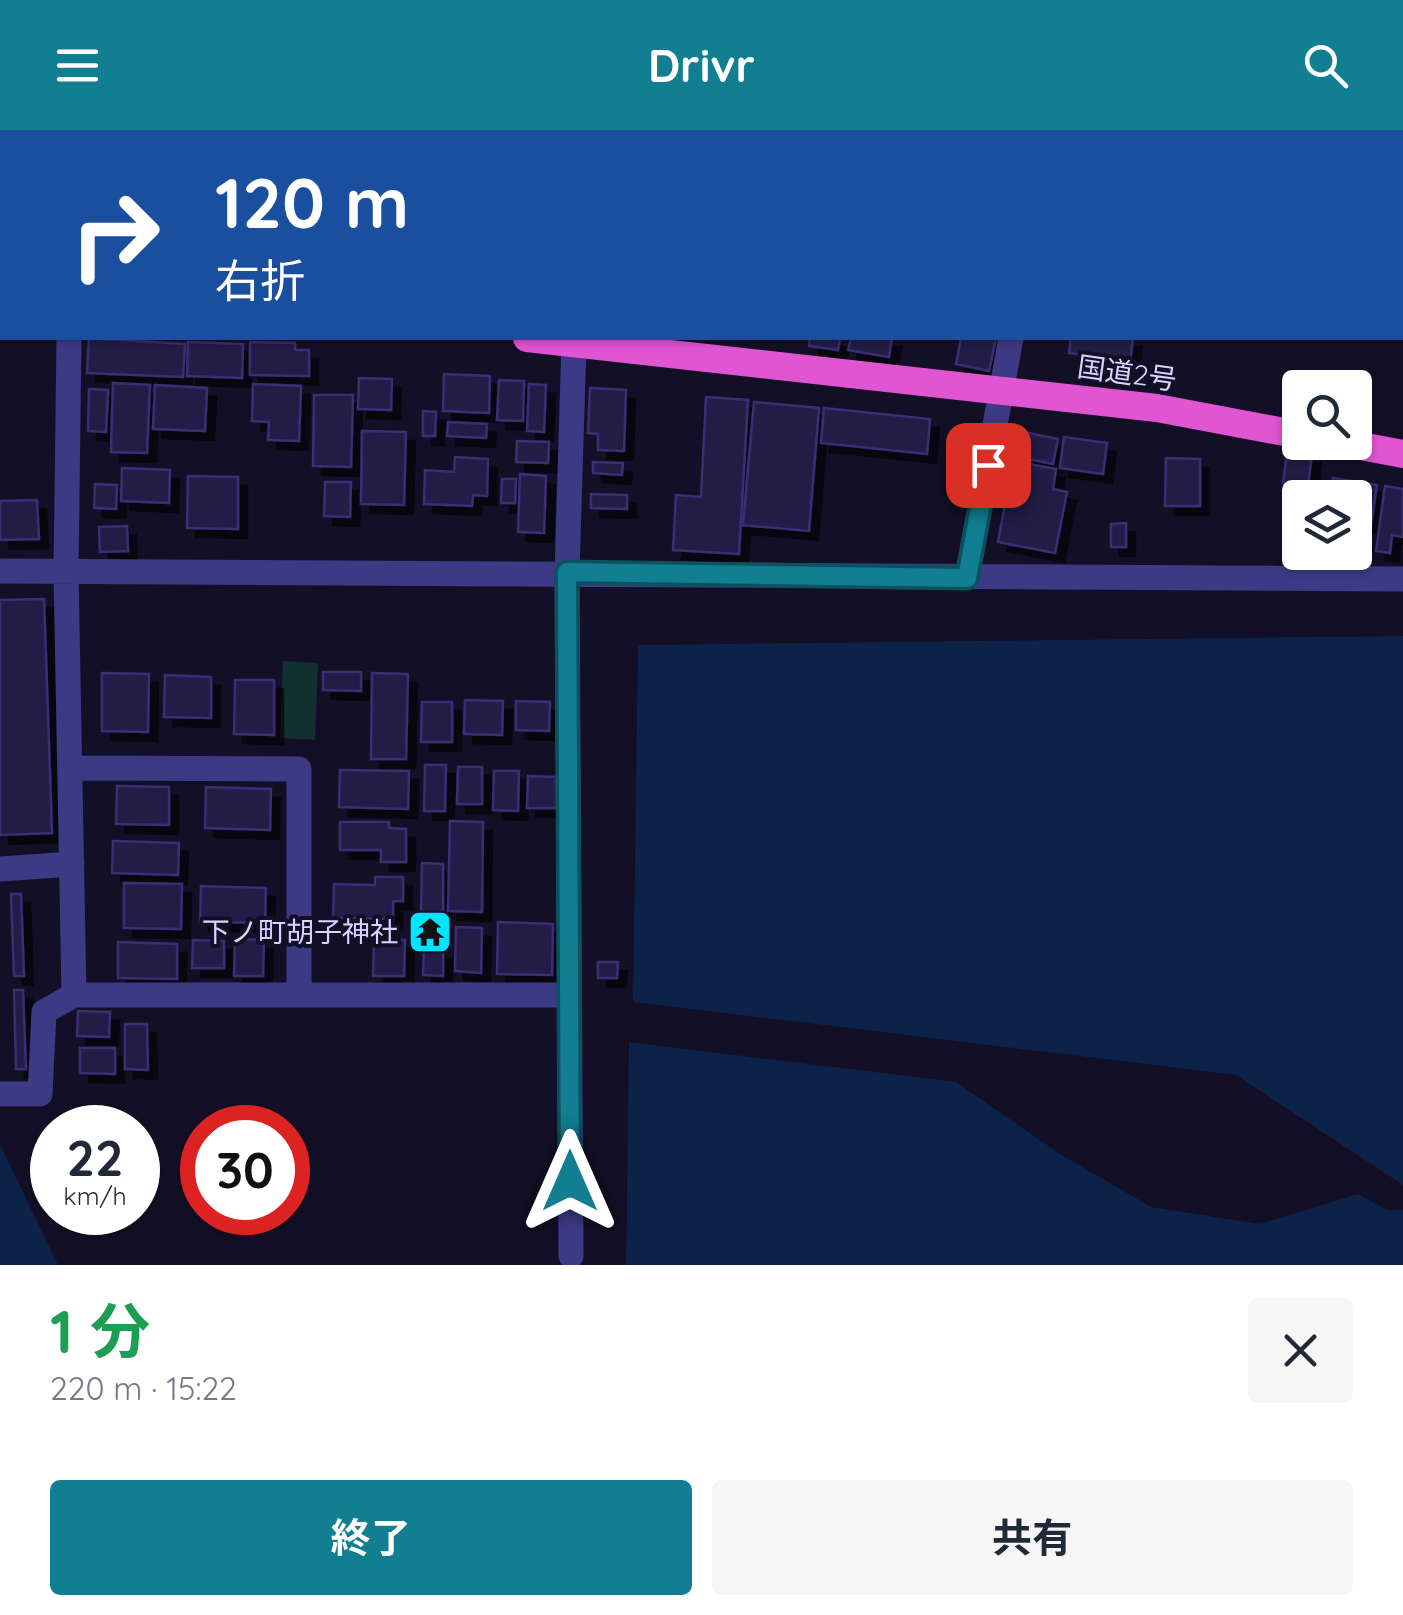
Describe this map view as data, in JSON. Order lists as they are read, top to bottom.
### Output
{
  "streets": {
    "highway": ["国道2号"]
  },
  "places": {
    "temple": ["下ノ町胡子神社"]
  },
  "page": {
    "header": "Drivr",
    "turn": ["120 m", "右折"],
    "speed": "22 km/h",
    "limit": "30",
    "heading": ["1 分", "220 m · 15:22"],
    "buttons": ["終了", "共有"]
  }
}
